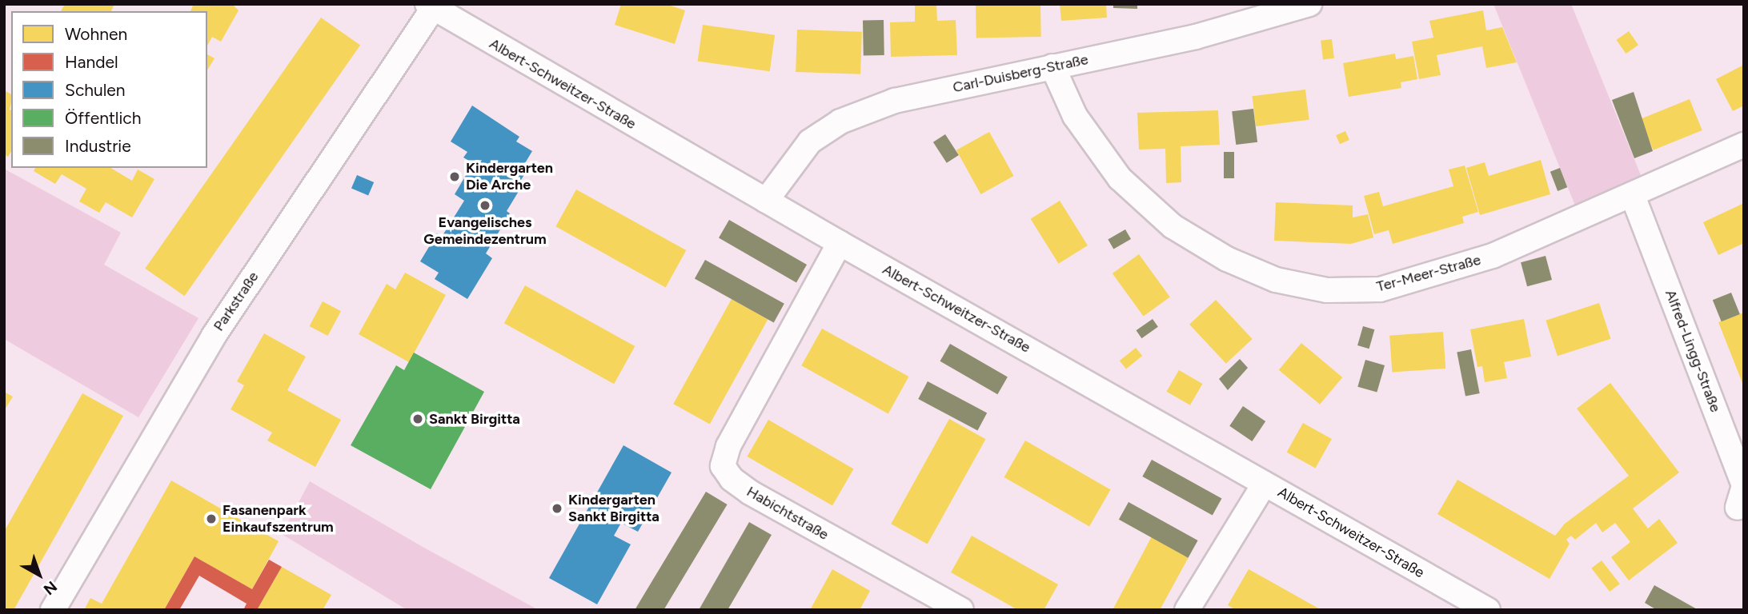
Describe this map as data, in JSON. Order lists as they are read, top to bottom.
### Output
{
  "streets": {
    "street": [
      "Carl-Duisberg-Straße",
      "Albert-Schweitzer-Straße",
      "Ter-Meer-Straße",
      "Parkstraße",
      "Alfred-Lingg-Straße",
      "Habichtstraße"
    ]
  },
  "crossings": [
    ["Carl-Duisberg-Straße", "Albert-Schweitzer-Straße"],
    ["Carl-Duisberg-Straße", "Ter-Meer-Straße"],
    ["Albert-Schweitzer-Straße", "Parkstraße"],
    ["Albert-Schweitzer-Straße", "Habichtstraße"],
    ["Ter-Meer-Straße", "Alfred-Lingg-Straße"]
  ],
  "places": [
    "Kindergarten Die Arche",
    "Evangelisches Gemeindezentrum",
    "Sankt Birgitta",
    "Kindergarten Sankt Birgitta",
    "Fasanenpark Einkaufszentrum"
  ],
  "legend": [
    "Wohnen",
    "Handel",
    "Schulen",
    "Öffentlich",
    "Industrie"
  ],
  "north": "bottom right"
}
